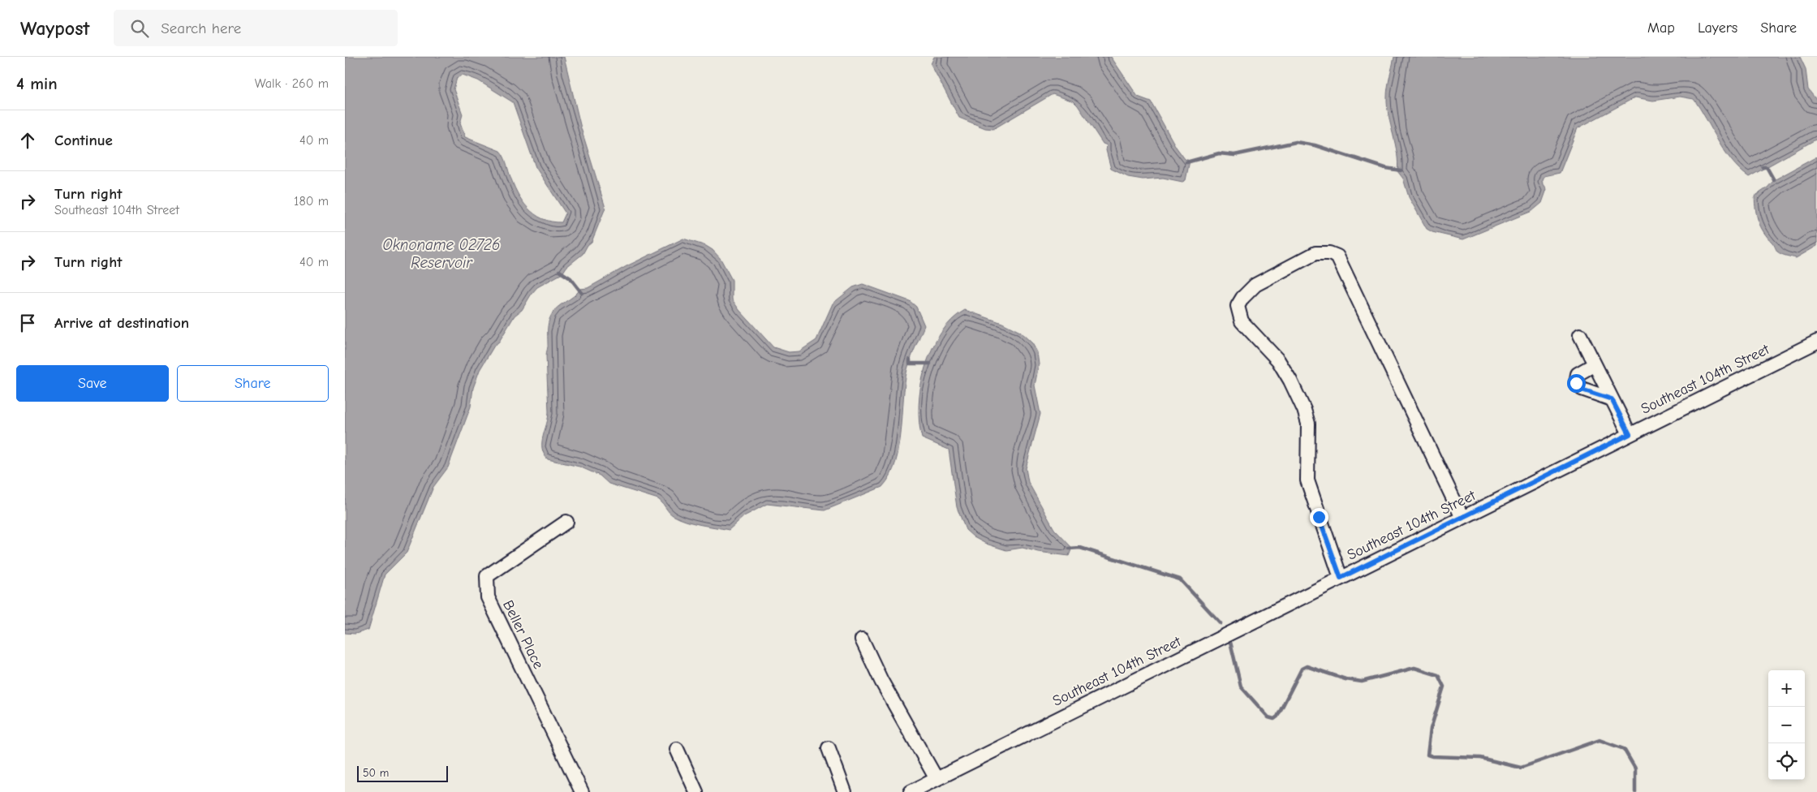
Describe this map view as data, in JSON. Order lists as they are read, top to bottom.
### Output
{
  "streets": {
    "street": ["Southeast 104th Street", "Beller Place"]
  },
  "water": ["Oknoname 02726 Reservoir"],
  "scale_bar": "50 m",
  "page": {
    "header": "Waypost",
    "search": "Search here",
    "nav": ["Map", "Layers", "Share"],
    "heading": ["4 min", "Walk · 260 m"],
    "list": [
      ["Continue", "40 m"],
      ["Turn right", "Southeast 104th Street", "180 m"],
      ["Turn right", "40 m"],
      "Arrive at destination"
    ],
    "buttons": ["Save", "Share"],
    "map_buttons": ["+", "−"],
    "scale": "50 m"
  }
}
